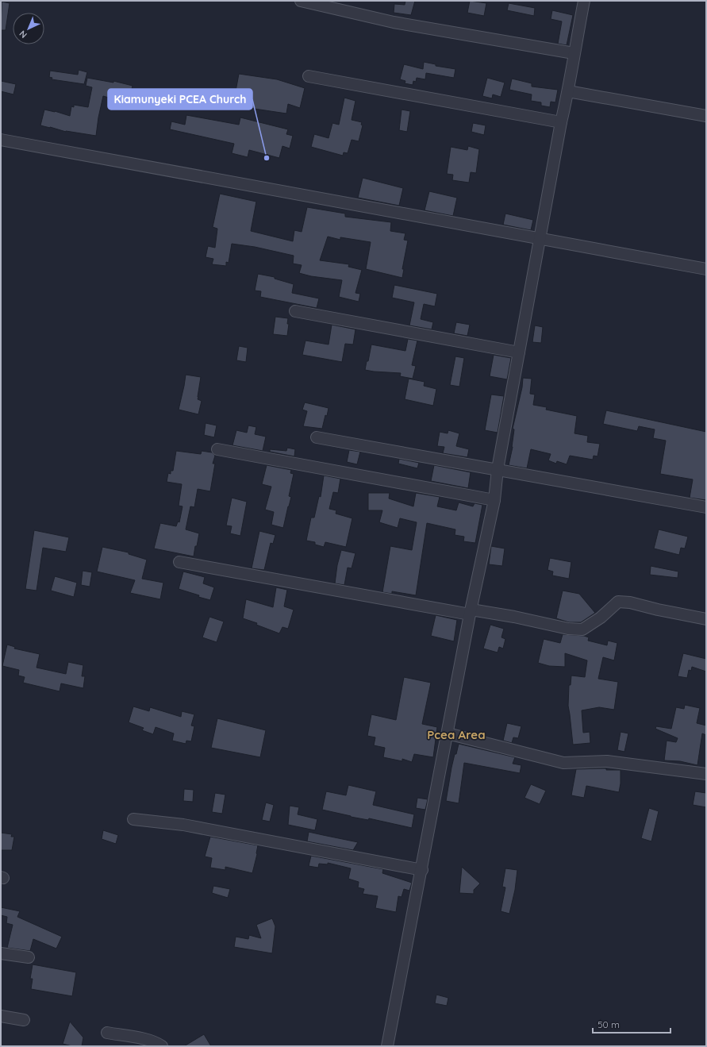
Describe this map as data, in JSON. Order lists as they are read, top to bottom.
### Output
{
  "districts": ["Pcea Area"],
  "places": ["Kiamunyeki PCEA Church"],
  "scale_bar": "50 m",
  "north": "bottom left"
}
